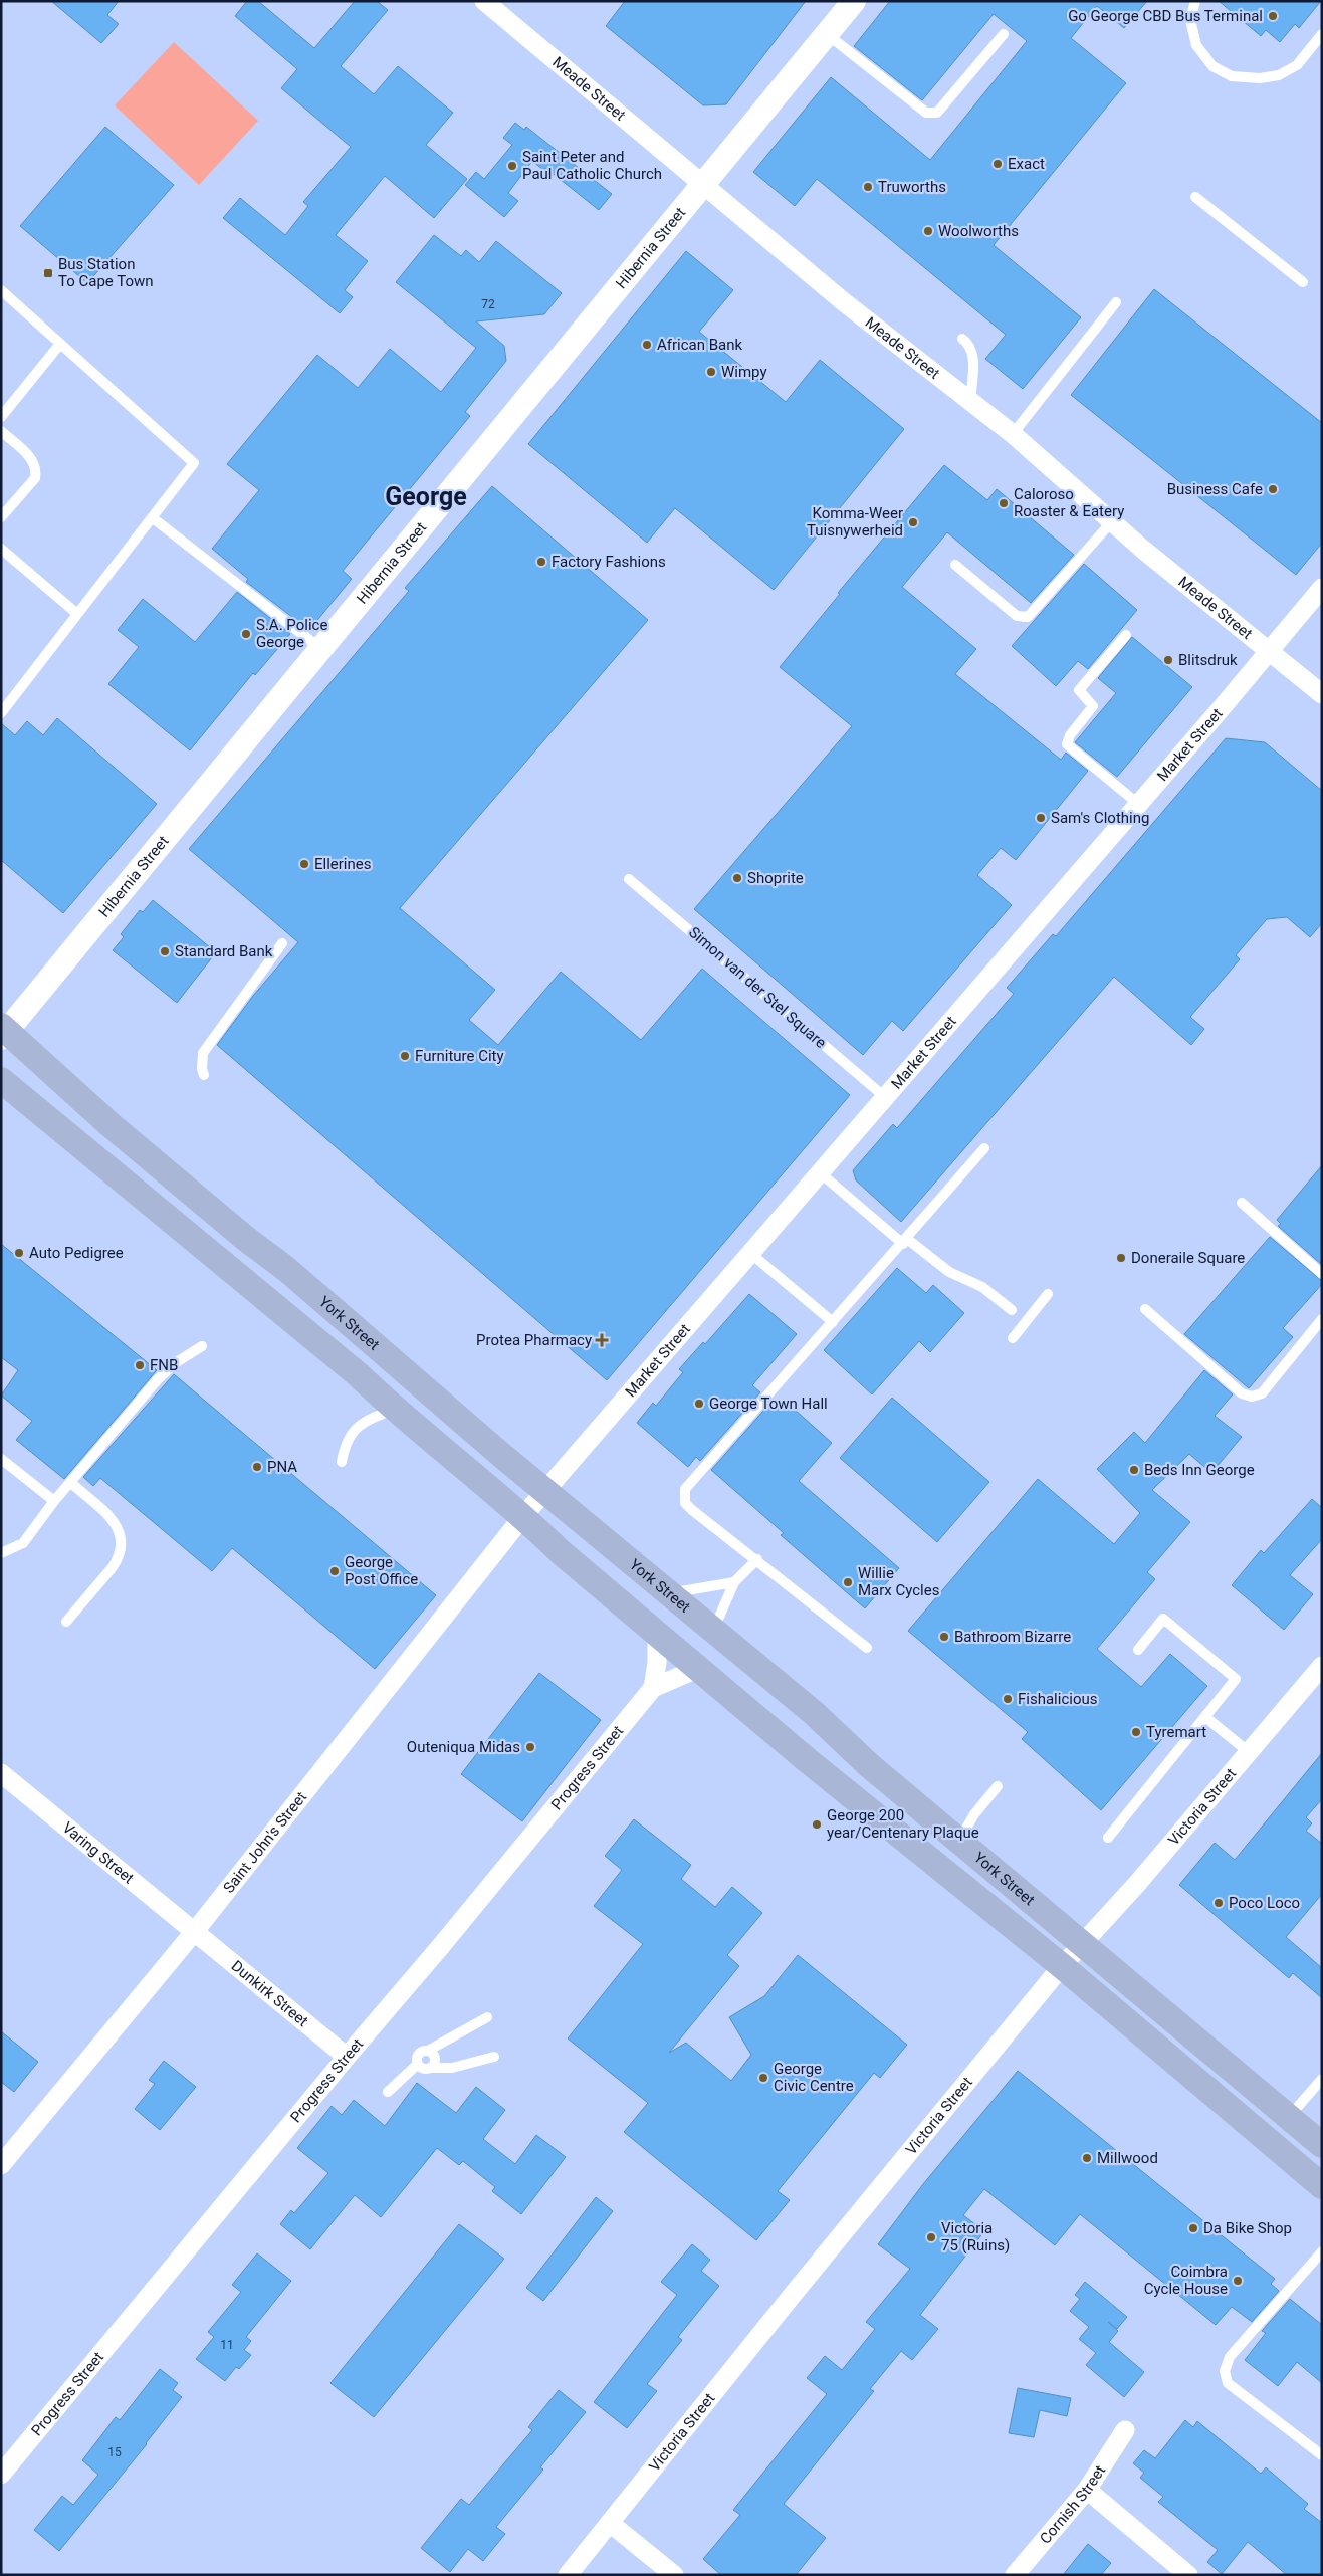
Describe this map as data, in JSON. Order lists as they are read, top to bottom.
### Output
{
  "streets": {
    "main road": ["York Street"],
    "street": [
      "Meade Street",
      "Hibernia Street",
      "Market Street",
      "Progress Street",
      "Victoria Street",
      "Saint John's Street",
      "Varing Street",
      "Dunkirk Street",
      "Cornish Street"
    ],
    "lane": ["Simon van der Stel Square"]
  },
  "crossings": [
    ["Meade Street", "Hibernia Street"],
    ["Meade Street", "Market Street"],
    ["Hibernia Street", "York Street"],
    ["Market Street", "Simon van der Stel Square"],
    ["Market Street", "York Street"],
    ["Market Street", "Saint John's Street"],
    ["York Street", "Progress Street"],
    ["York Street", "Victoria Street"],
    ["York Street", "Saint John's Street"],
    ["Progress Street", "Dunkirk Street"],
    ["Saint John's Street", "Varing Street"],
    ["Saint John's Street", "Dunkirk Street"],
    ["Varing Street", "Dunkirk Street"]
  ],
  "districts": ["George"],
  "places": {
    "other": [
      "Go George CBD Bus Terminal",
      "Exact",
      "Saint Peter and Paul Catholic Church",
      "Truworths",
      "Woolworths",
      "African Bank",
      "Wimpy",
      "Business Cafe",
      "Caloroso Roaster & Eatery",
      "Komma-Weer Tuisnywerheid",
      "Factory Fashions",
      "S.A. Police George",
      "Blitsdruk",
      "Sam's Clothing",
      "Ellerines",
      "Shoprite",
      "Standard Bank",
      "Furniture City",
      "Auto Pedigree",
      "Doneraile Square",
      "FNB",
      "George Town Hall",
      "PNA",
      "Beds Inn George",
      "George Post Office",
      "Willie Marx Cycles",
      "Bathroom Bizarre",
      "Fishalicious",
      "Tyremart",
      "Outeniqua Midas",
      "George 200 year/Centenary Plaque",
      "Poco Loco",
      "George Civic Centre",
      "Millwood",
      "Da Bike Shop",
      "Victoria 75 (Ruins)",
      "Coimbra Cycle House"
    ],
    "transit": ["Bus Station To Cape Town"],
    "health": ["Protea Pharmacy"]
  },
  "house_numbers": ["72", "11", "15"]
}
